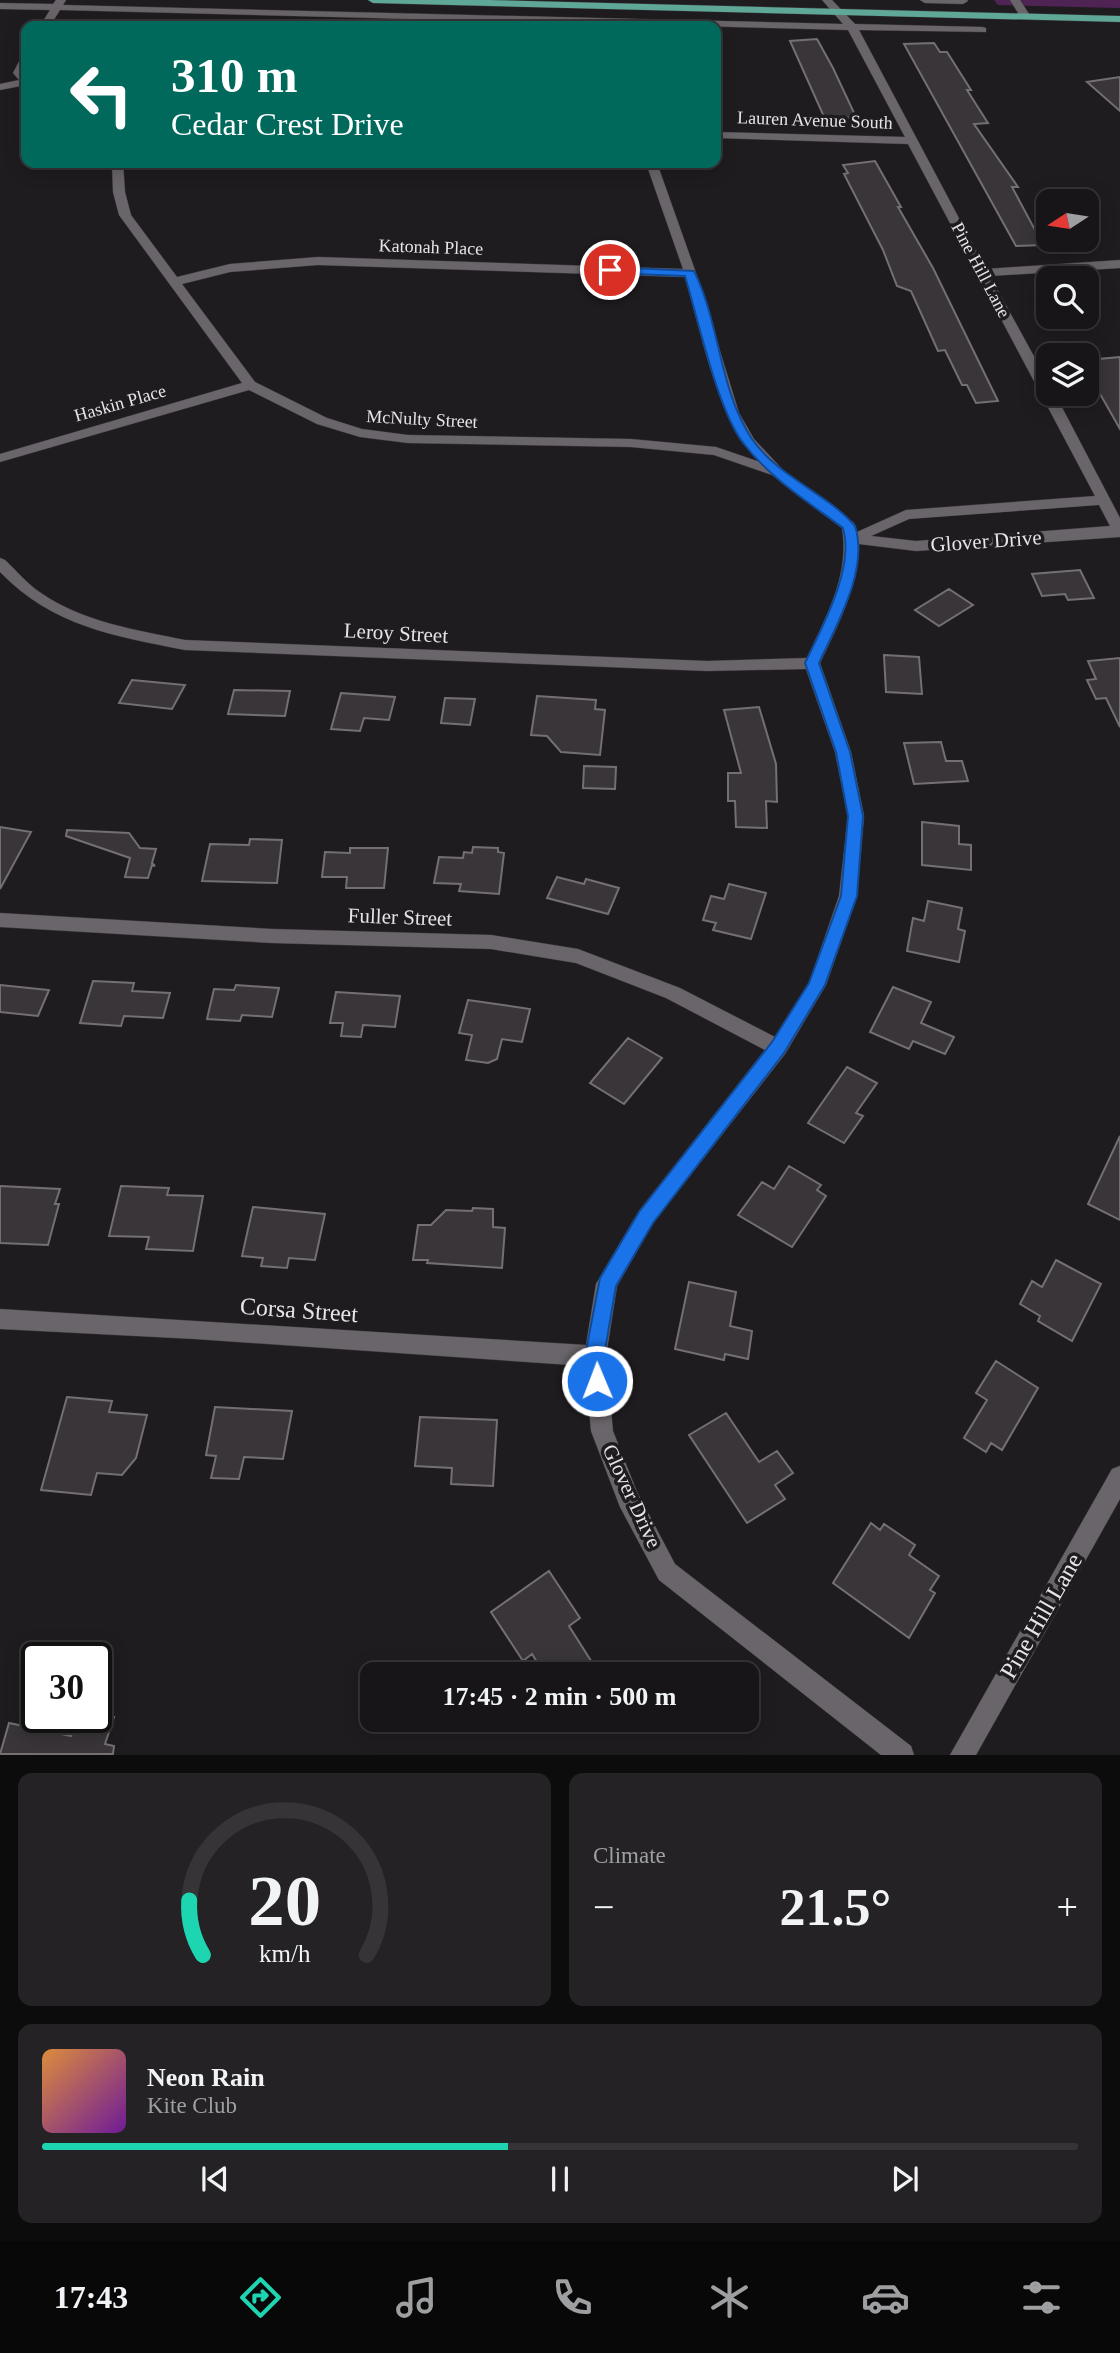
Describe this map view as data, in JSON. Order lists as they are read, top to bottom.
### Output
{
  "streets": {
    "street": [
      "Lauren Avenue South",
      "Katonah Place",
      "Pine Hill Lane",
      "Haskin Place",
      "McNulty Street",
      "Glover Drive",
      "Leroy Street",
      "Fuller Street",
      "Corsa Street"
    ]
  },
  "crossings": [
    ["Lauren Avenue South", "Pine Hill Lane"],
    ["Katonah Place", "McNulty Street"],
    ["Pine Hill Lane", "Glover Drive"],
    ["Haskin Place", "McNulty Street"],
    ["Glover Drive", "Leroy Street"],
    ["Glover Drive", "Fuller Street"],
    ["Glover Drive", "Corsa Street"]
  ],
  "north": "left",
  "page": {
    "turn": ["310 m", "Cedar Crest Drive"],
    "limit": "30",
    "trip": "17:45 · 2 min · 500 m",
    "tile": "Climate",
    "heat": ["−", "21.5°", "+"],
    "song": ["Neon Rain", "Kite Club"],
    "tabs": "17:43",
    "gauge": ["20", "km/h"]
  }
}
